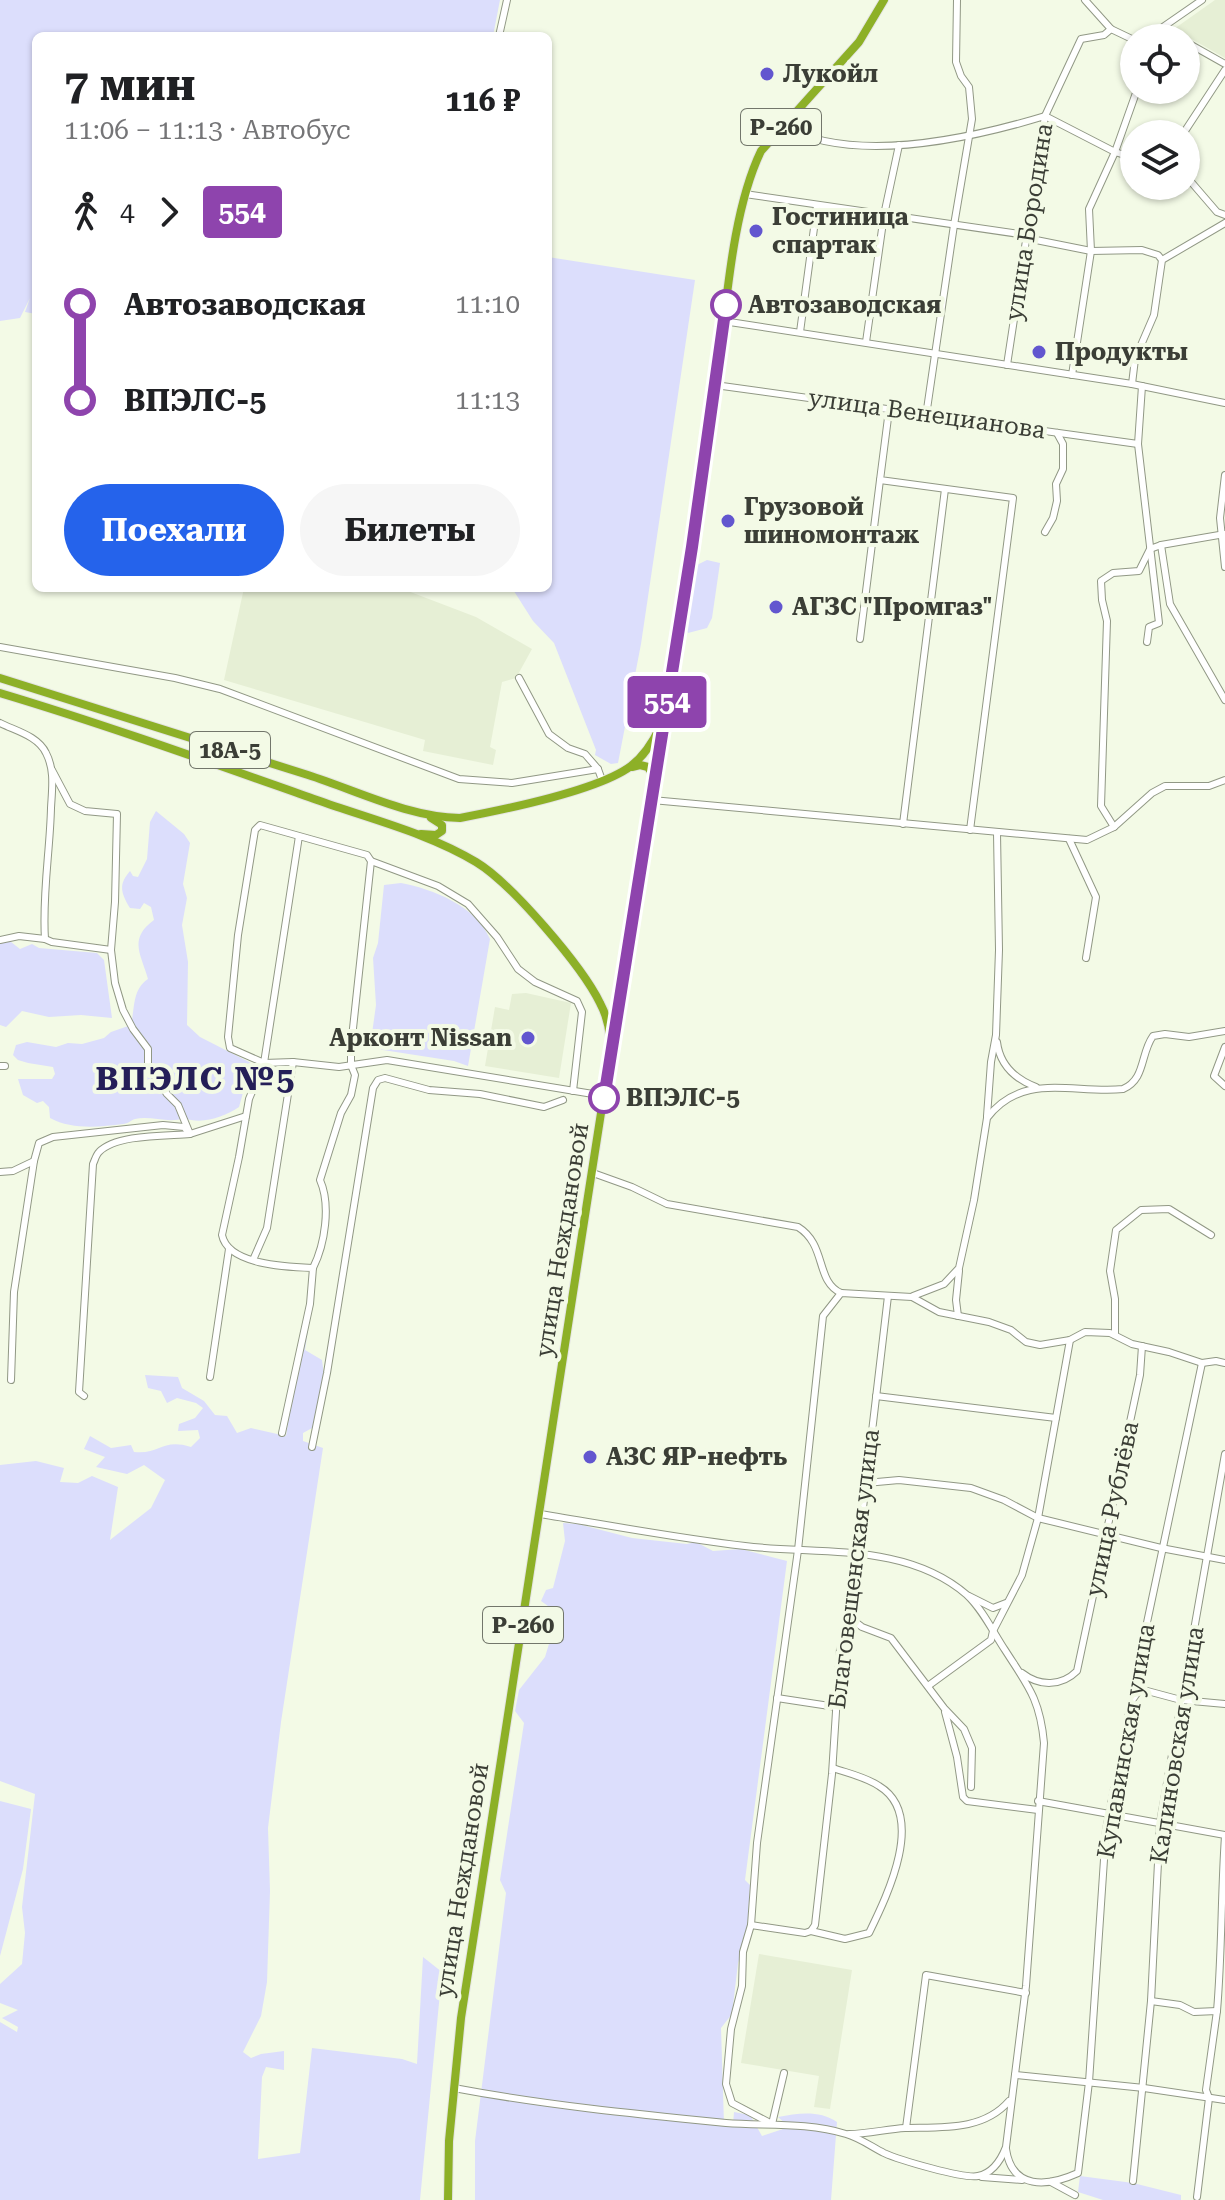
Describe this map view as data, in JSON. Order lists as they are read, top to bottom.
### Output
{
  "streets": {
    "highway": ["Р-260", "18А-5", "улица Неждановой"],
    "street": [
      "улица Бородина",
      "улица Венецианова",
      "улица Рублёва",
      "Благовещенская улица",
      "Купавинская улица",
      "Калиновская улица"
    ]
  },
  "crossings": [
    ["улица Венецианова", "улица Неждановой"],
    ["18А-5", "улица Неждановой"]
  ],
  "districts": ["ВПЭЛС №5"],
  "places": [
    "Лукойл",
    "Гостиница спартак",
    "Автозаводская",
    "Продукты",
    "Грузовой шиномонтаж",
    "АГЗС \"Промгаз\"",
    "Арконт Nissan",
    "ВПЭЛС-5",
    "АЗС ЯР-нефть"
  ],
  "lines": ["bus line 554"],
  "page": {
    "on_map": "554",
    "heading": ["7 мин", "11:06 – 11:13 · Автобус", "116 ₽"],
    "legs": ["4", "554"],
    "list": [
      {
        "name": "Автозаводская",
        "value": "11:10"
      },
      {
        "name": "ВПЭЛС-5",
        "value": "11:13"
      }
    ],
    "buttons": ["Поехали", "Билеты"]
  }
}
